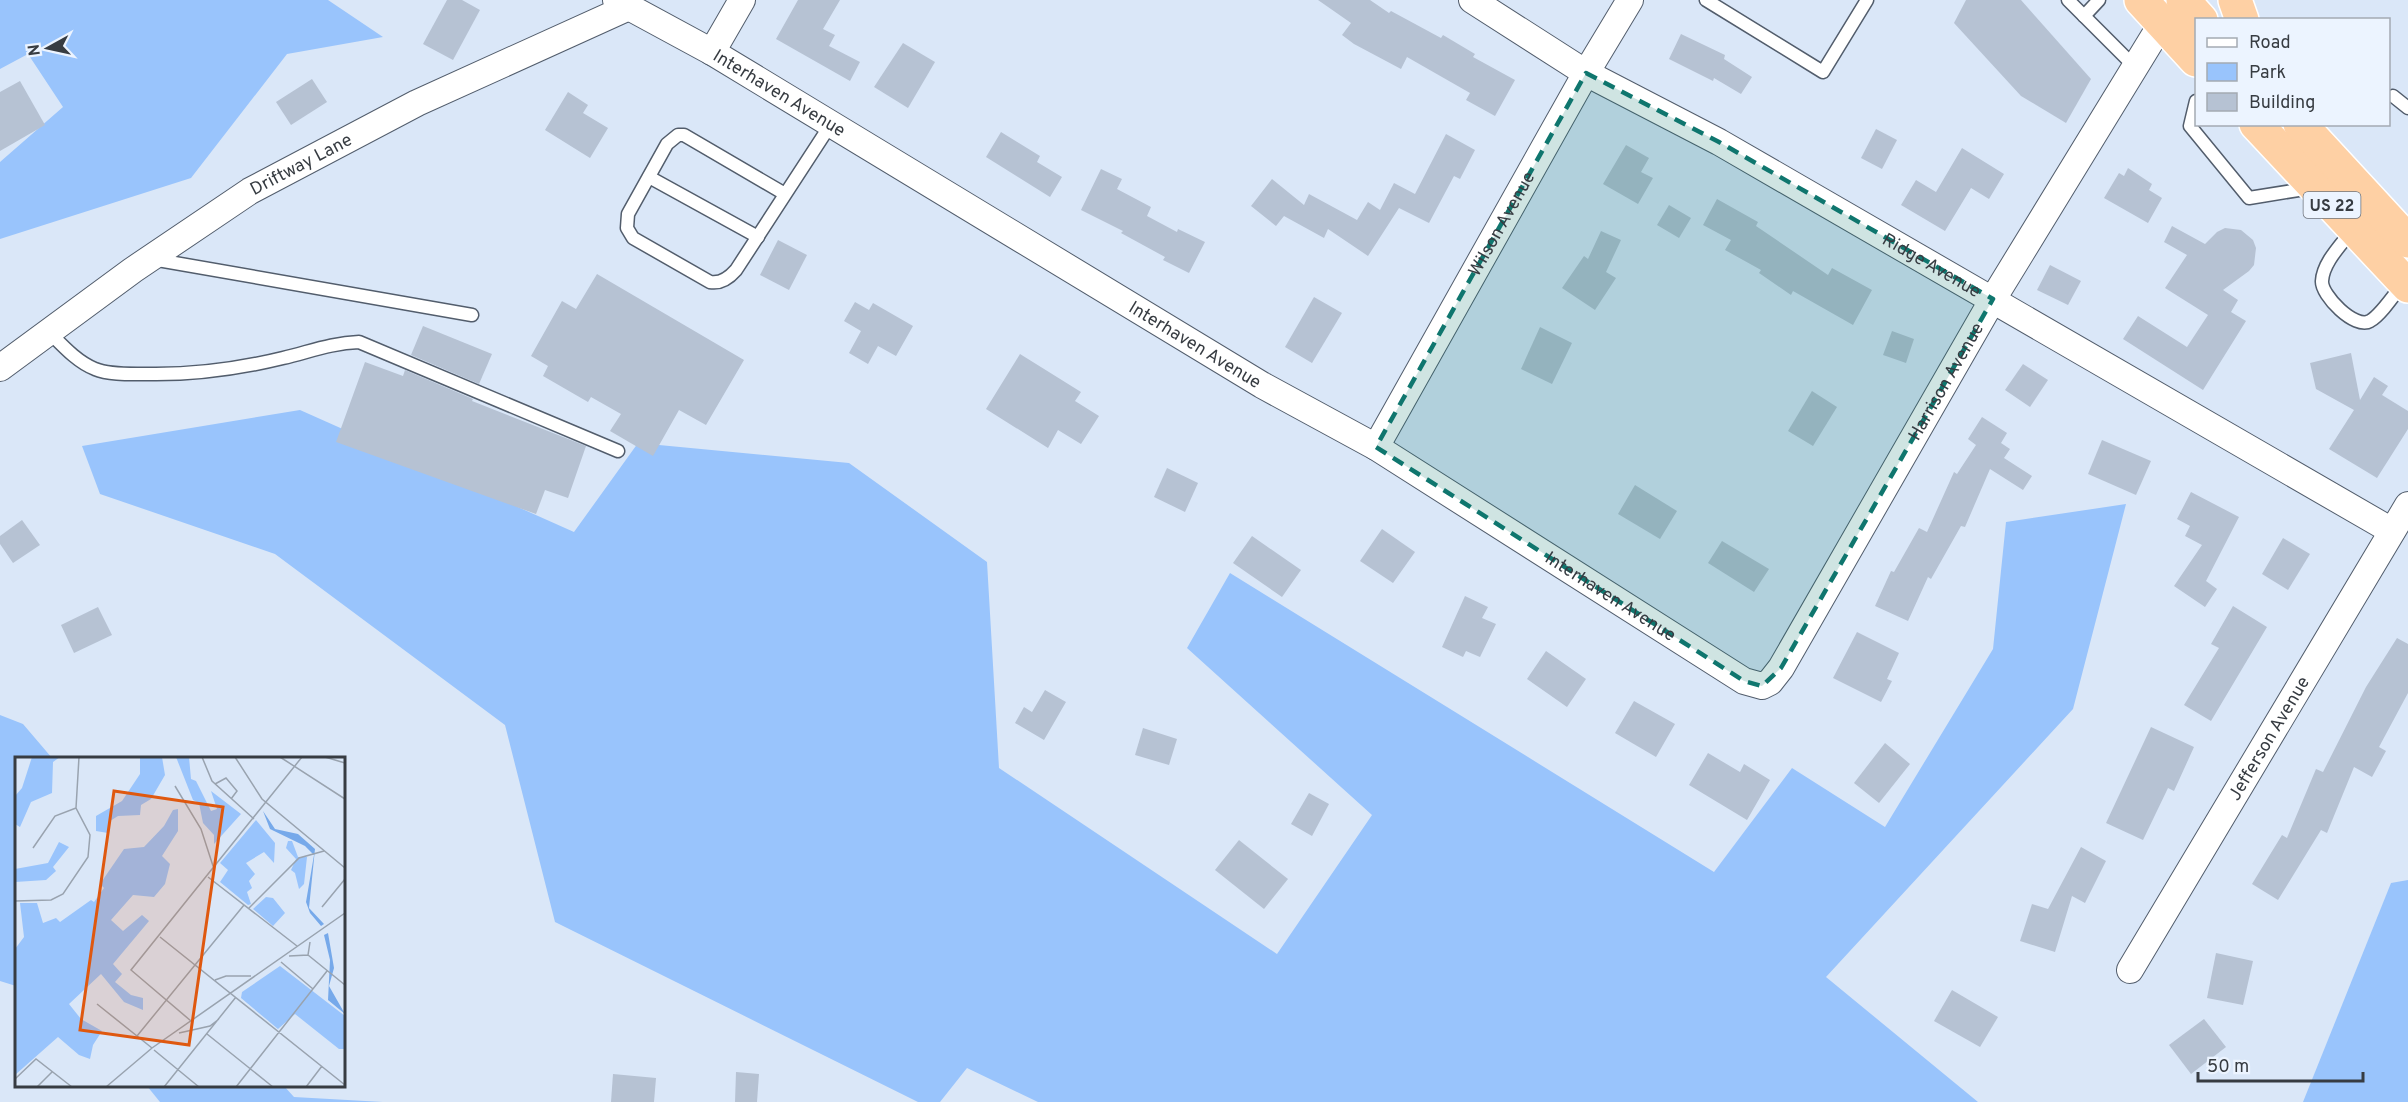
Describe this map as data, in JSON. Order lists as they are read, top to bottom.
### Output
{
  "streets": {
    "highway": ["US 22"],
    "street": [
      "Interhaven Avenue",
      "Driftway Lane",
      "Wilson Avenue",
      "Ridge Avenue",
      "Harrison Avenue",
      "Jefferson Avenue"
    ]
  },
  "crossings": [
    ["Interhaven Avenue", "Driftway Lane"],
    ["Interhaven Avenue", "Wilson Avenue"],
    ["Interhaven Avenue", "Harrison Avenue"],
    ["Wilson Avenue", "Ridge Avenue"],
    ["Ridge Avenue", "Harrison Avenue"],
    ["Ridge Avenue", "Jefferson Avenue"]
  ],
  "legend": ["Road", "Park", "Building"],
  "scale_bar": "50 m",
  "north": "left"
}
